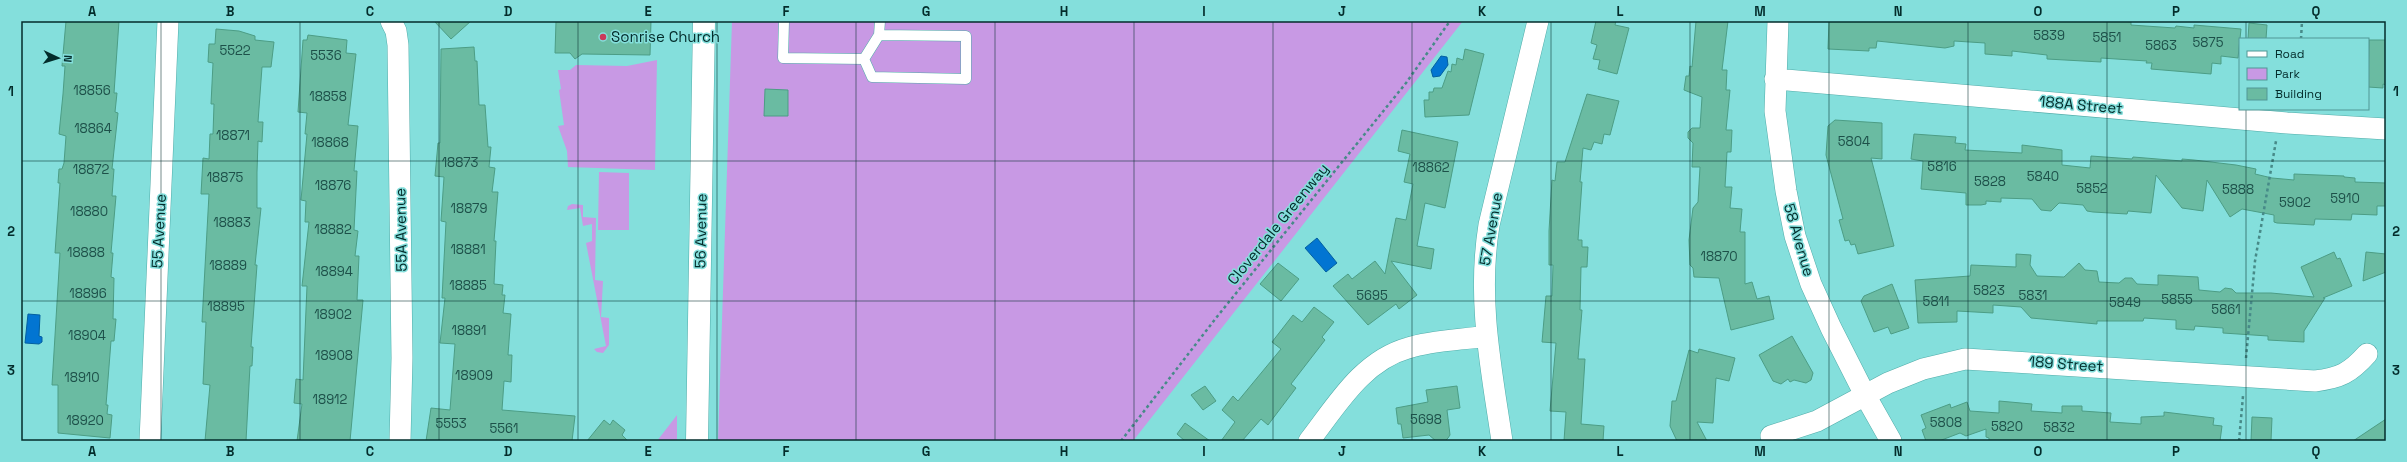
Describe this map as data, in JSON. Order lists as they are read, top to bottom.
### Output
{
  "streets": {
    "highway": ["56 Avenue"],
    "street": [
      "188A Street",
      "57 Avenue",
      "55A Avenue",
      "55 Avenue",
      "58 Avenue",
      "189 Street"
    ],
    "path": ["Cloverdale Greenway"]
  },
  "crossings": [
    ["188A Street", "58 Avenue"],
    ["58 Avenue", "189 Street"]
  ],
  "places": ["Sonrise Church"],
  "house_numbers": [
    "5839",
    "5851",
    "5875",
    "5863",
    "5522",
    "5536",
    "18856",
    "18858",
    "18864",
    "18871",
    "5804",
    "18868",
    "18873",
    "5816",
    "18862",
    "18872",
    "5840",
    "18875",
    "5828",
    "18876",
    "5852",
    "5888",
    "5910",
    "5902",
    "18879",
    "18880",
    "18883",
    "18882",
    "18881",
    "18888",
    "18870",
    "18889",
    "18894",
    "18885",
    "5823",
    "18896",
    "5695",
    "5831",
    "5855",
    "5811",
    "5849",
    "18895",
    "5861",
    "18902",
    "18891",
    "18904",
    "18908",
    "18909",
    "18910",
    "18912",
    "5698",
    "18920",
    "5808",
    "5553",
    "5820",
    "5832",
    "5561"
  ],
  "legend": ["Road", "Park", "Building"],
  "north": "right",
  "grid": {
    "columns": [
      "A",
      "B",
      "C",
      "D",
      "E",
      "F",
      "G",
      "H",
      "I",
      "J",
      "K",
      "L",
      "M",
      "N",
      "O",
      "P",
      "Q"
    ],
    "rows": ["1", "2", "3"]
  }
}
